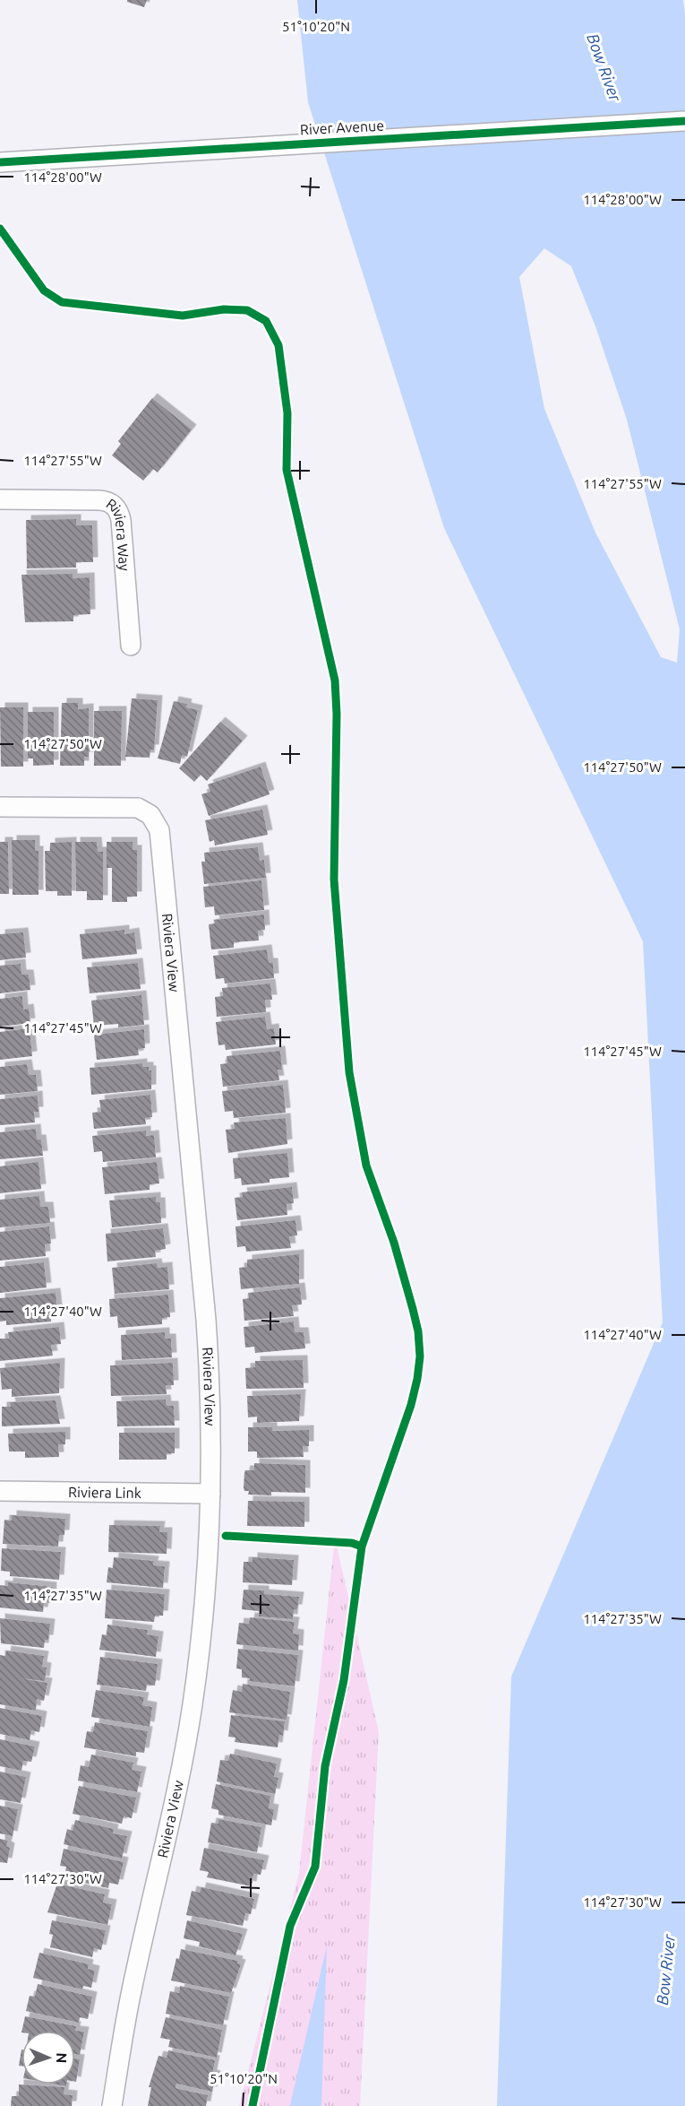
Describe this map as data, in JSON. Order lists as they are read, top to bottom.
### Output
{
  "streets": {
    "street": [
      "River Avenue",
      "Riviera Way",
      "Riviera View",
      "Riviera Link"
    ]
  },
  "crossings": [
    ["Riviera View", "Riviera Link"]
  ],
  "water": ["Bow River"],
  "north": "right",
  "coordinates": [
    "51°10'20\"N",
    "114°28'00\"W",
    "114°27'55\"W",
    "114°27'50\"W",
    "114°27'45\"W",
    "114°27'40\"W",
    "114°27'35\"W",
    "114°27'30\"W"
  ]
}
